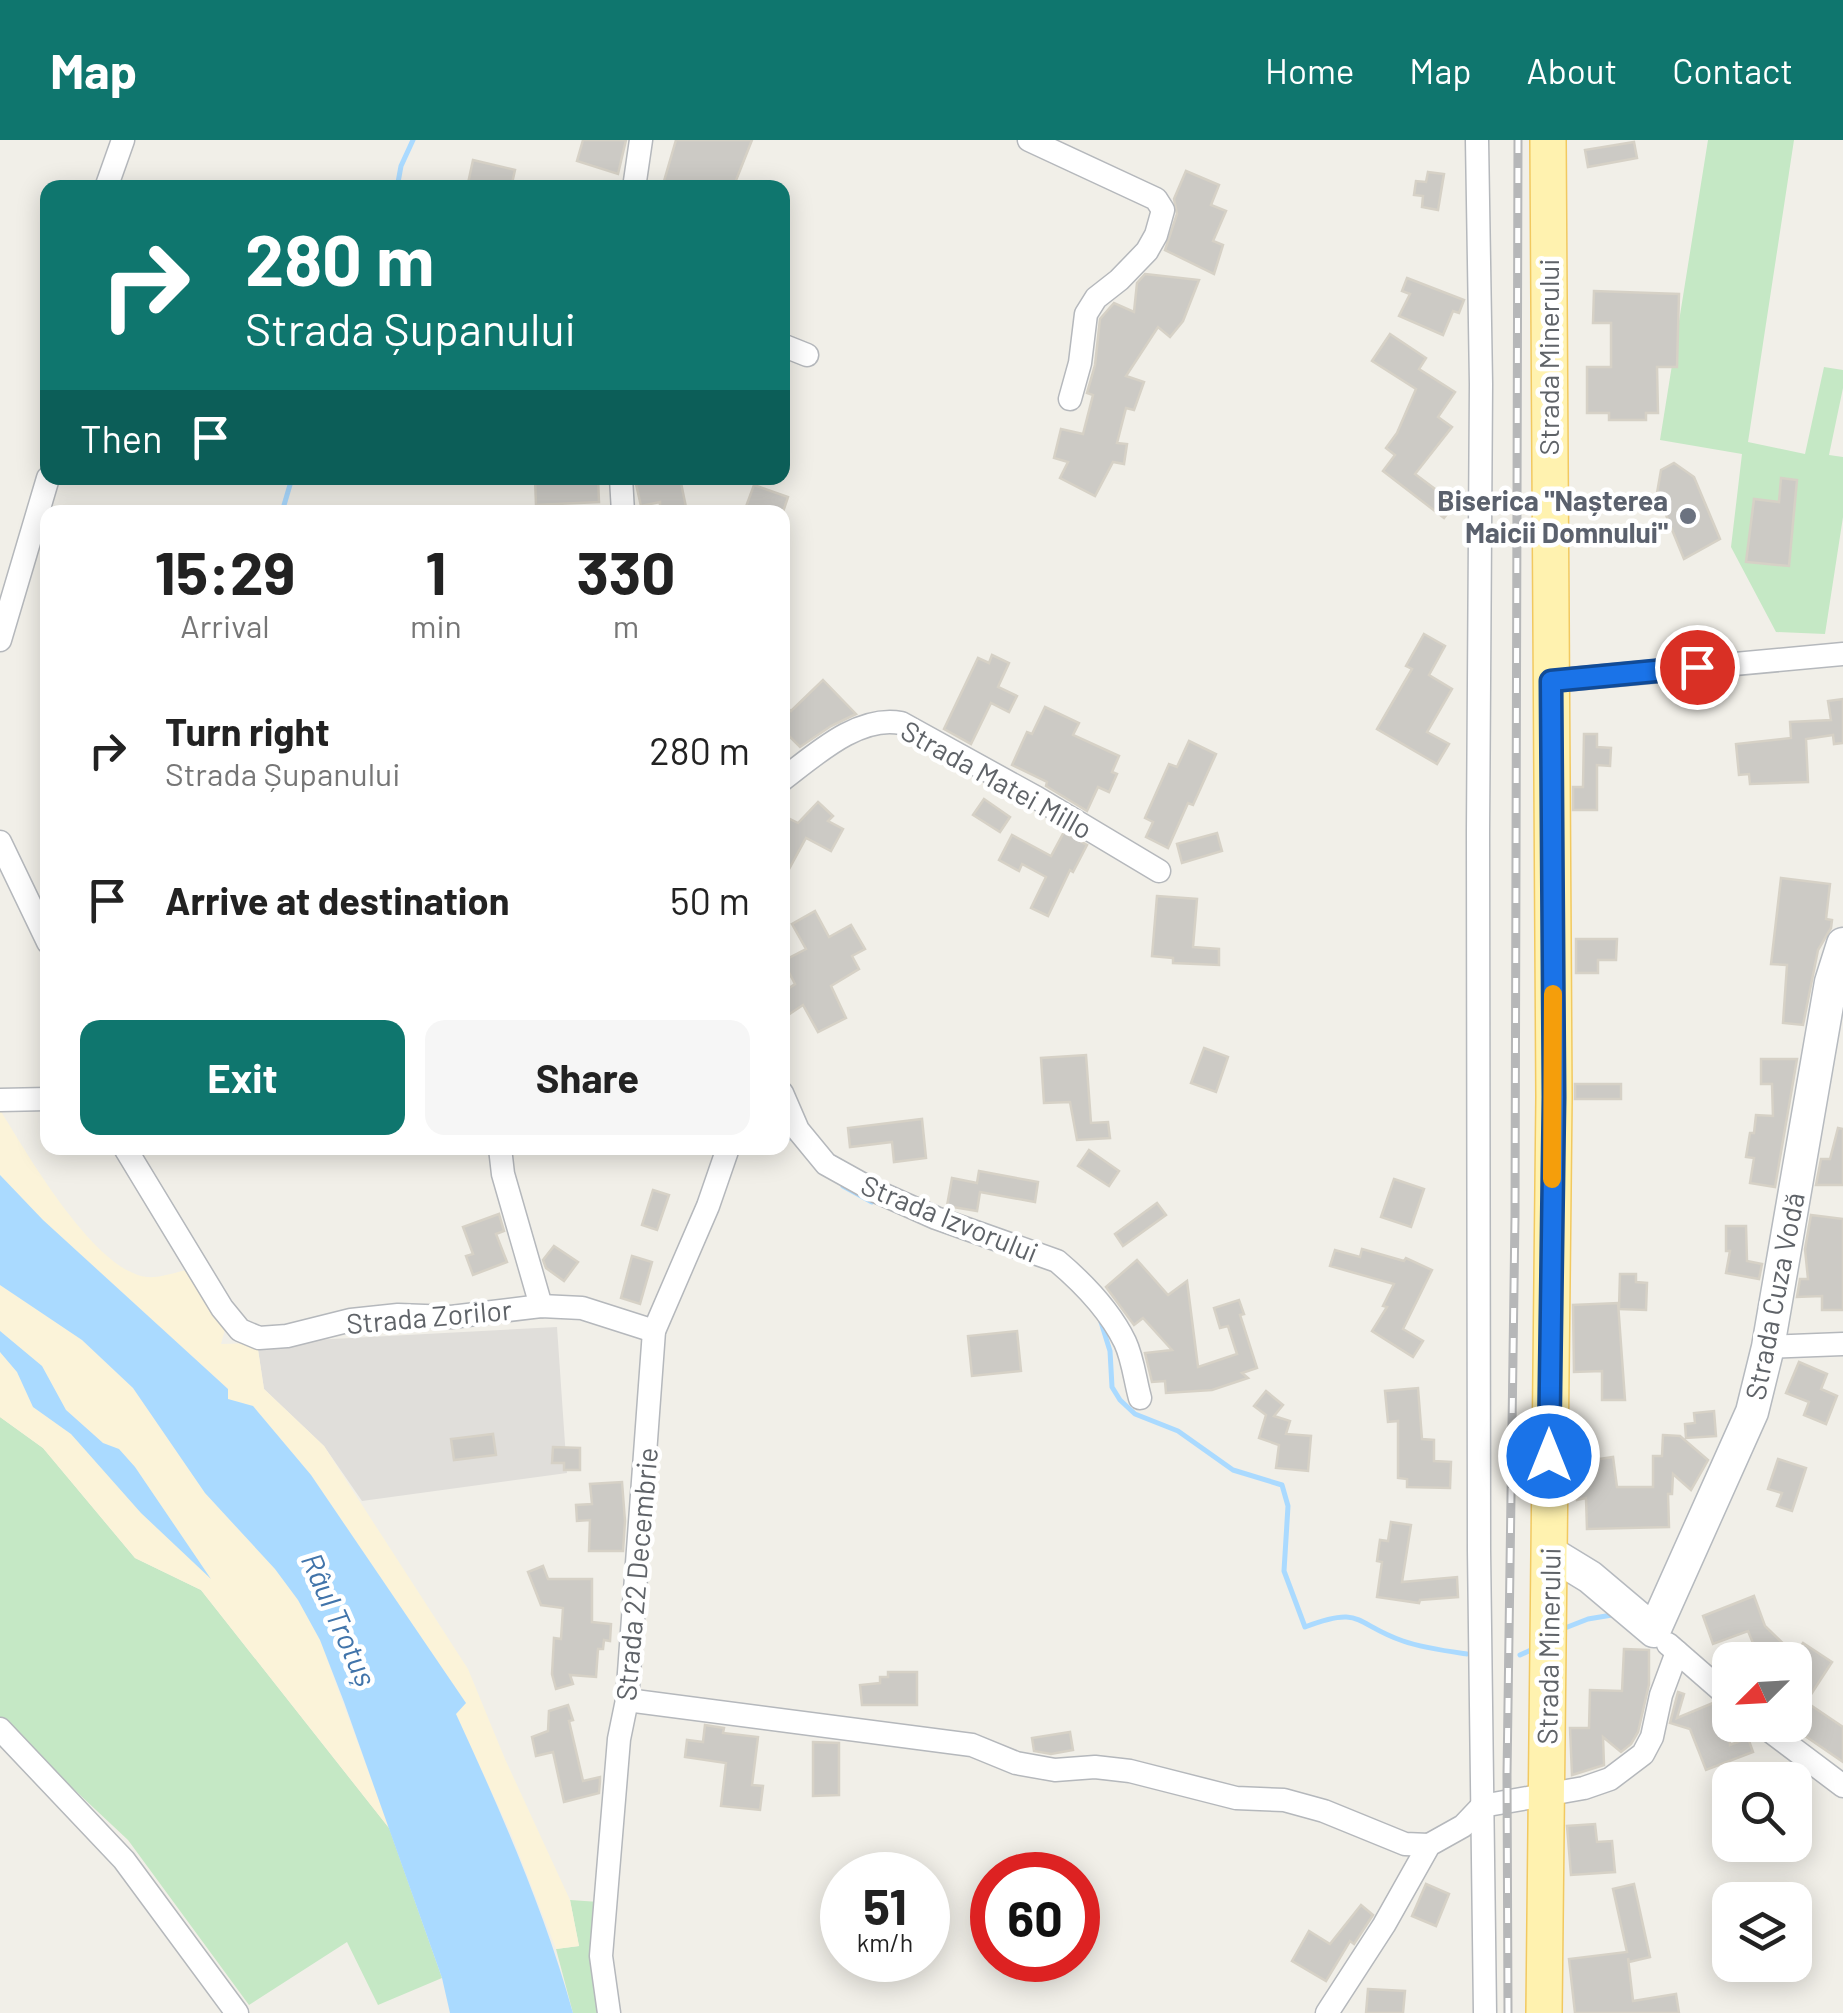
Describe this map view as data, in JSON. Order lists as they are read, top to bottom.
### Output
{
  "streets": {
    "main road": ["Strada Minerului"],
    "street": [
      "Strada Matei Millo",
      "Strada Izvorului",
      "Strada Cuza Vodă",
      "Strada Zorilor",
      "Strada 22 Decembrie"
    ]
  },
  "crossings": [
    ["Strada Zorilor", "Strada 22 Decembrie"]
  ],
  "water": ["Râul Trotuș"],
  "places": ["Biserica \"Nașterea Maicii Domnului\""],
  "north": "bottom left",
  "page": {
    "header": "Map",
    "nav": [
      "Home",
      "Map",
      "About",
      "Contact"
    ],
    "turn": ["280 m", "Strada Șupanului"],
    "then": "Then",
    "eta": [
      "15:29",
      "Arrival",
      "1",
      "min",
      "330",
      "m"
    ],
    "list": [
      {
        "name": "Turn right",
        "note": "Strada Șupanului",
        "value": "280 m"
      },
      {
        "name": "Arrive at destination",
        "value": "50 m"
      }
    ],
    "buttons": ["Exit", "Share"],
    "speed": "51 km/h",
    "limit": "60"
  }
}
